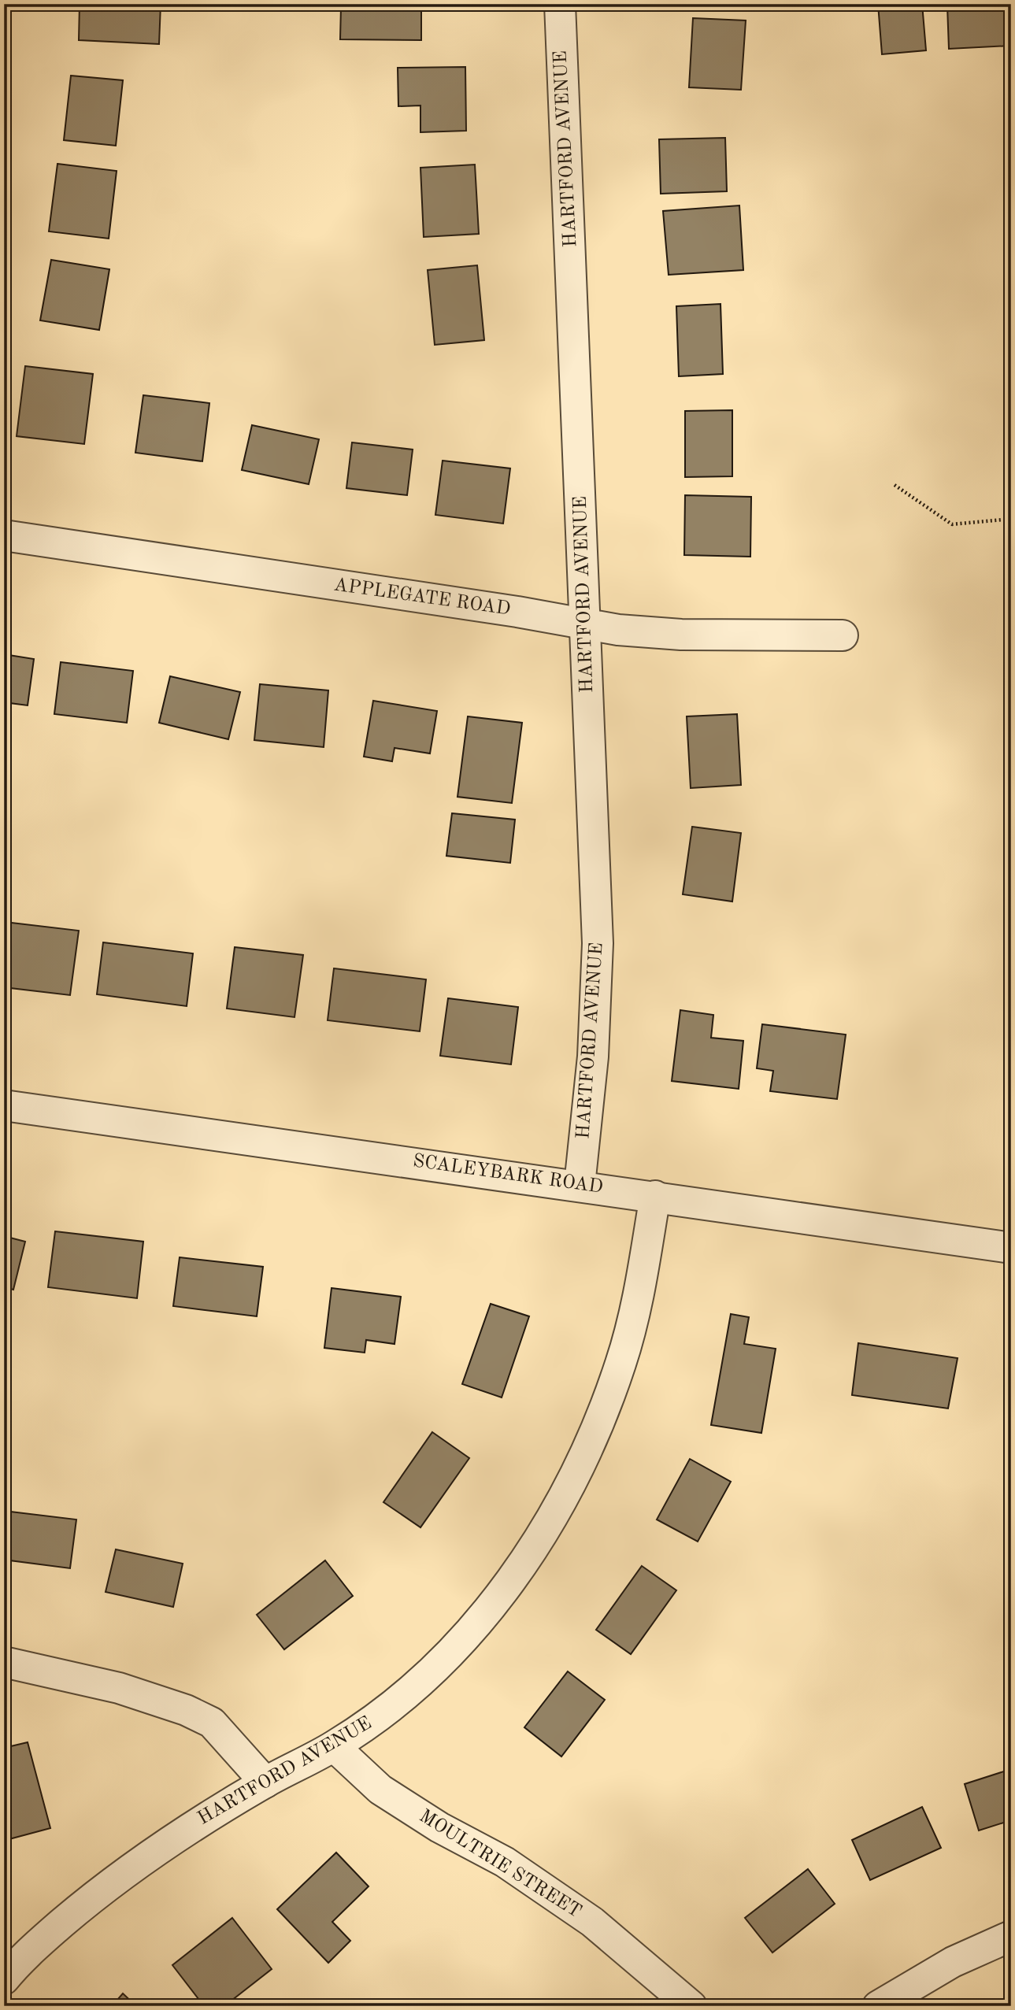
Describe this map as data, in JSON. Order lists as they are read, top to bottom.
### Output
{
  "streets": {
    "street": [
      "HARTFORD AVENUE",
      "APPLEGATE ROAD",
      "SCALEYBARK ROAD",
      "MOULTRIE STREET"
    ]
  },
  "crossings": [
    ["HARTFORD AVENUE", "APPLEGATE ROAD"],
    ["HARTFORD AVENUE", "SCALEYBARK ROAD"],
    ["HARTFORD AVENUE", "MOULTRIE STREET"]
  ]
}
